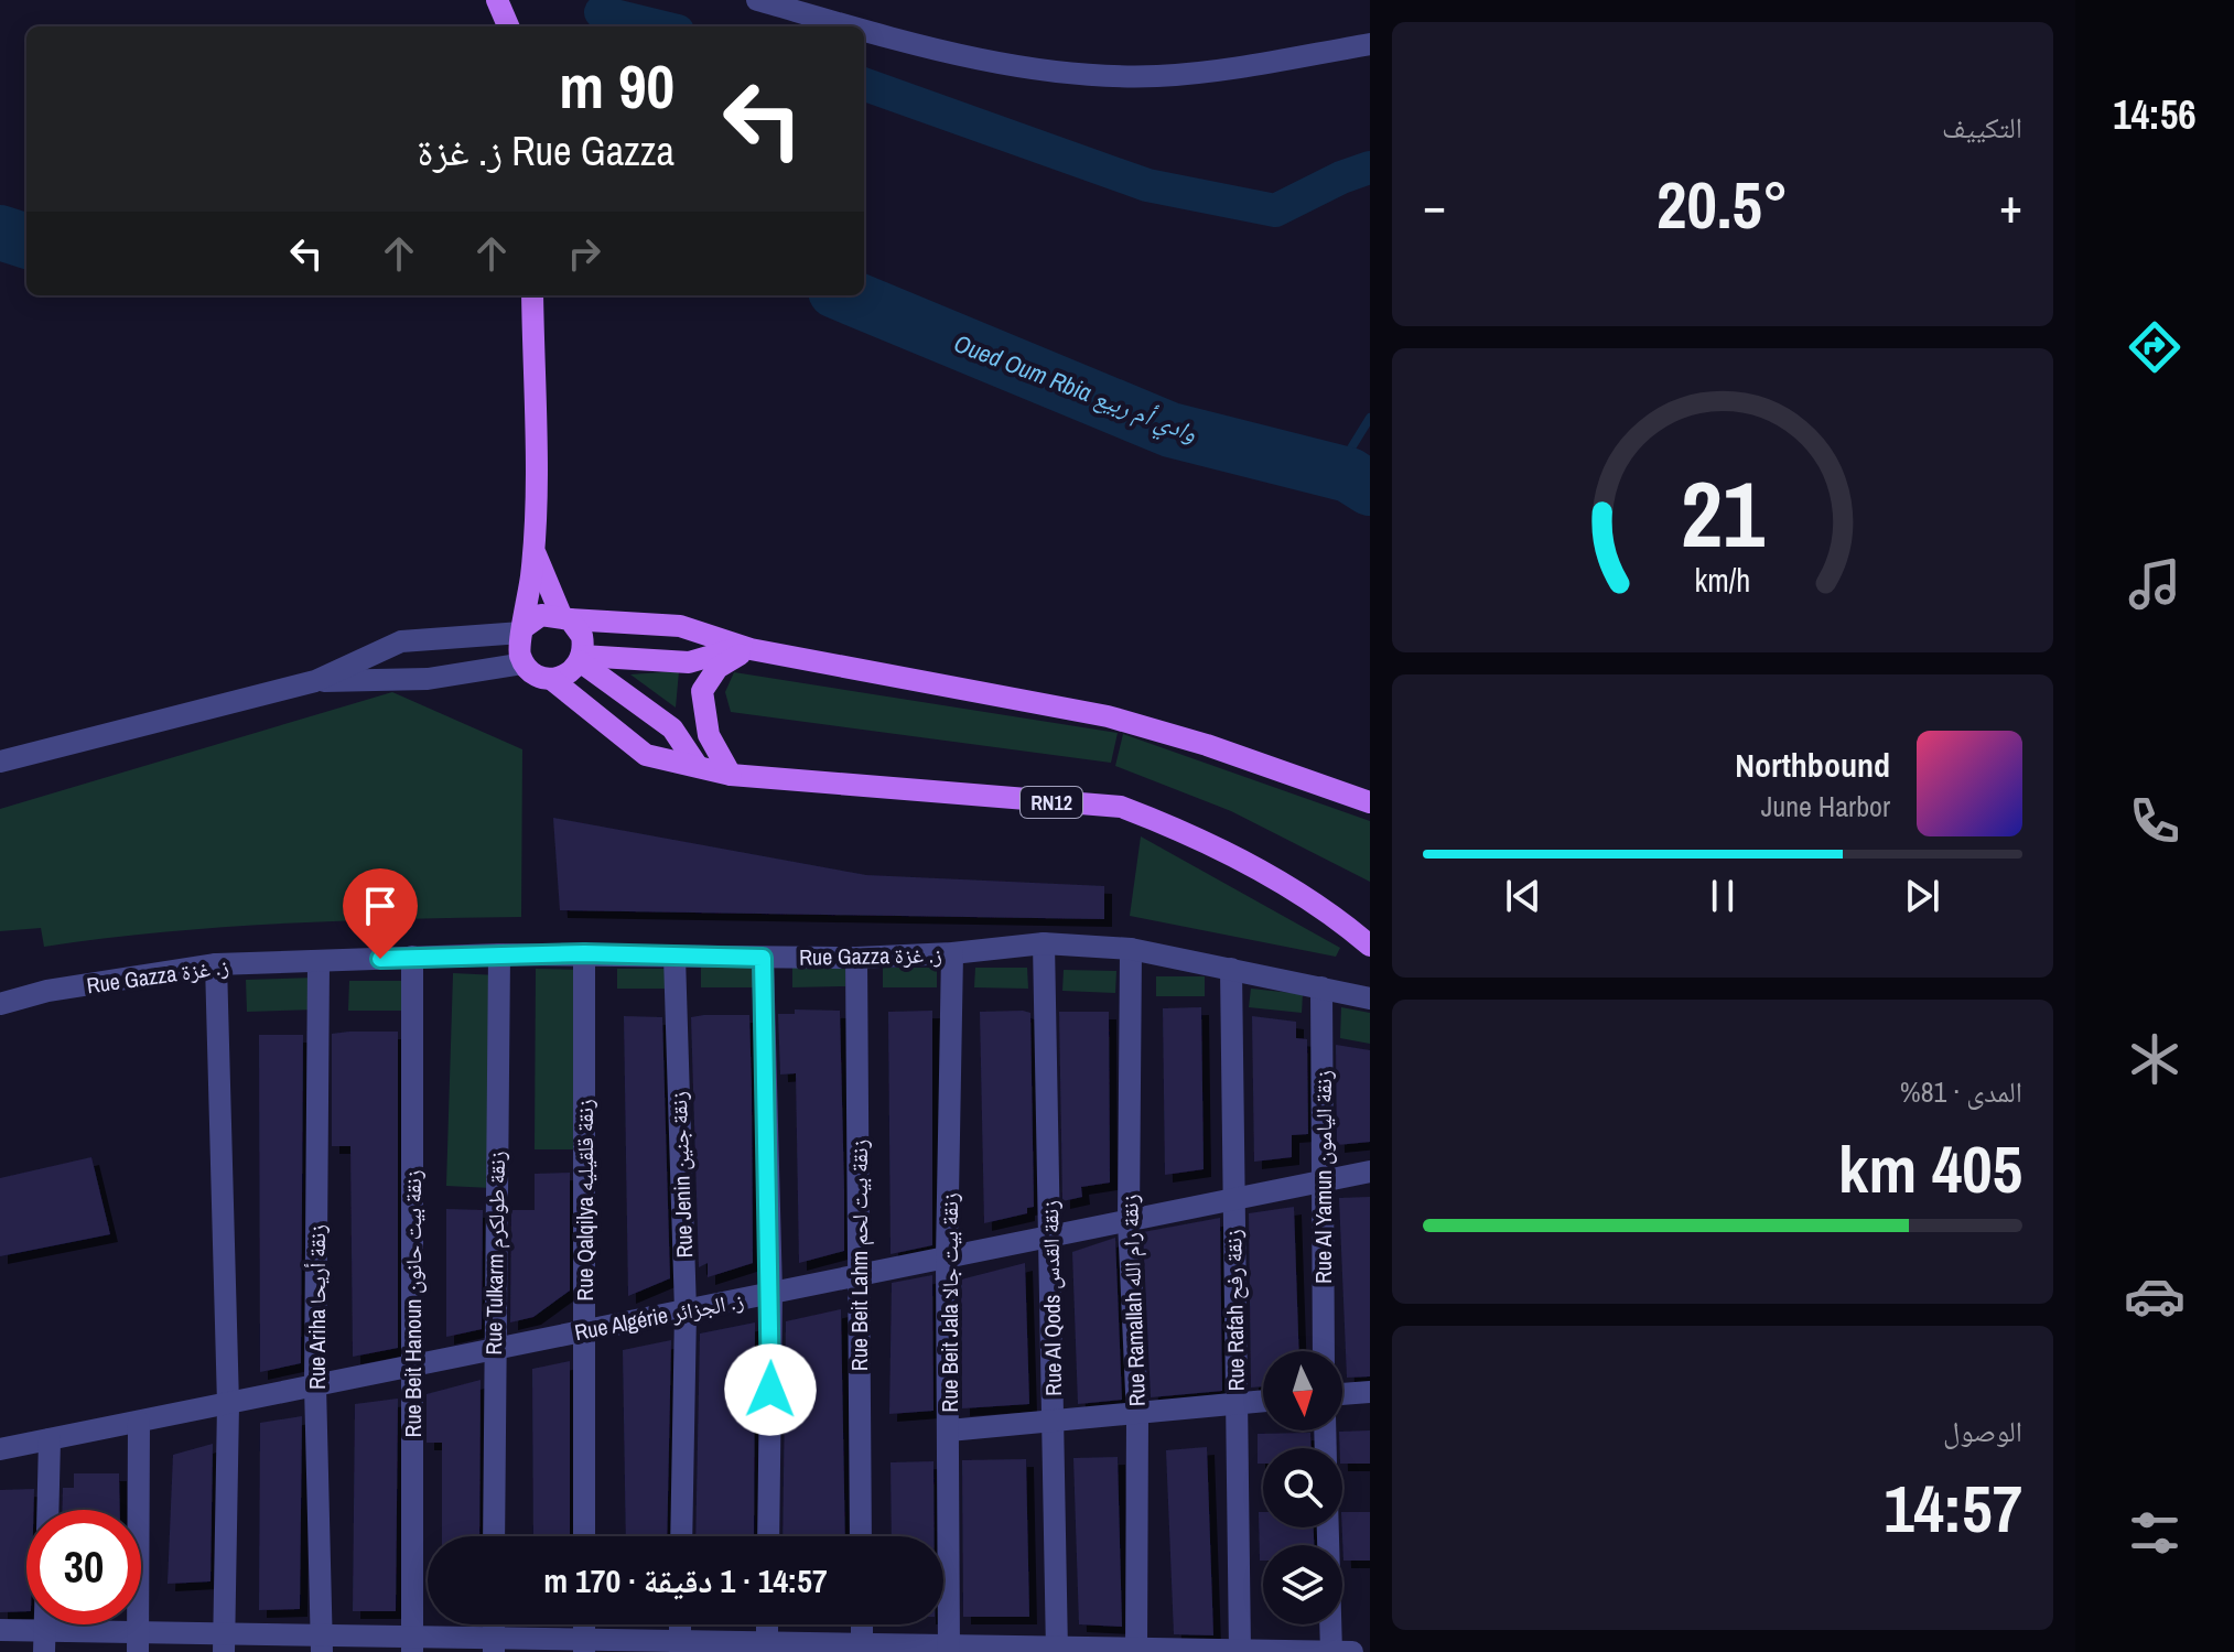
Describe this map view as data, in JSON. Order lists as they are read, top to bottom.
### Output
{
  "streets": {
    "main road": ["RN12"],
    "street": [
      "Rue Gazza ز. غزة",
      "Rue Jenin زنقة جنين",
      "Rue Al Yamun زنقة اليامون",
      "Rue Qalqilya زنقة قلقيليه",
      "Rue Tulkarm زنقة طولكرم",
      "Rue Beit Lahm زنقة بيت لحم",
      "Rue Al Qods زنقة القدس",
      "Rue Ramallah زنقة رام الله",
      "Rue Beit Jala زنقة بيت جالا",
      "Rue Beit Hanoun زنقة بيت حانون",
      "Rue Ariha زنقة أريحا",
      "Rue Rafah زنقة رفح",
      "Rue Algérie ز. الجزائر"
    ]
  },
  "crossings": [
    ["Rue Gazza ز. غزة", "Rue Jenin زنقة جنين"],
    ["Rue Gazza ز. غزة", "Rue Al Yamun زنقة اليامون"],
    ["Rue Gazza ز. غزة", "Rue Qalqilya زنقة قلقيليه"],
    ["Rue Gazza ز. غزة", "Rue Tulkarm زنقة طولكرم"],
    ["Rue Gazza ز. غزة", "Rue Beit Lahm زنقة بيت لحم"],
    ["Rue Gazza ز. غزة", "Rue Al Qods زنقة القدس"],
    ["Rue Gazza ز. غزة", "Rue Ramallah زنقة رام الله"],
    ["Rue Gazza ز. غزة", "Rue Beit Jala زنقة بيت جالا"],
    ["Rue Gazza ز. غزة", "Rue Beit Hanoun زنقة بيت حانون"],
    ["Rue Gazza ز. غزة", "Rue Ariha زنقة أريحا"],
    ["Rue Gazza ز. غزة", "Rue Rafah زنقة رفح"],
    ["Rue Jenin زنقة جنين", "Rue Algérie ز. الجزائر"],
    ["Rue Al Yamun زنقة اليامون", "Rue Algérie ز. الجزائر"],
    ["Rue Qalqilya زنقة قلقيليه", "Rue Algérie ز. الجزائر"],
    ["Rue Tulkarm زنقة طولكرم", "Rue Algérie ز. الجزائر"],
    ["Rue Beit Lahm زنقة بيت لحم", "Rue Algérie ز. الجزائر"],
    ["Rue Al Qods زنقة القدس", "Rue Algérie ز. الجزائر"],
    ["Rue Ramallah زنقة رام الله", "Rue Algérie ز. الجزائر"],
    ["Rue Beit Jala زنقة بيت جالا", "Rue Algérie ز. الجزائر"],
    ["Rue Beit Hanoun زنقة بيت حانون", "Rue Algérie ز. الجزائر"],
    ["Rue Ariha زنقة أريحا", "Rue Algérie ز. الجزائر"],
    ["Rue Rafah زنقة رفح", "Rue Algérie ز. الجزائر"]
  ],
  "water": ["Oued Oum Rbia وادي أم ربيع"],
  "north": "bottom",
  "page": {
    "tabs": "14:56",
    "tile": [
      "التكييف",
      ["المدى · 81%", "405 km"],
      ["الوصول", "14:57"]
    ],
    "turn": ["90 m", "Rue Gazza ز. غزة"],
    "heat": ["−", "20.5°", "+"],
    "song": ["Northbound", "June Harbor"],
    "limit": "30",
    "trip": "14:57 · 1 دقيقة · 170 m",
    "gauge": ["21", "km/h"]
  }
}
